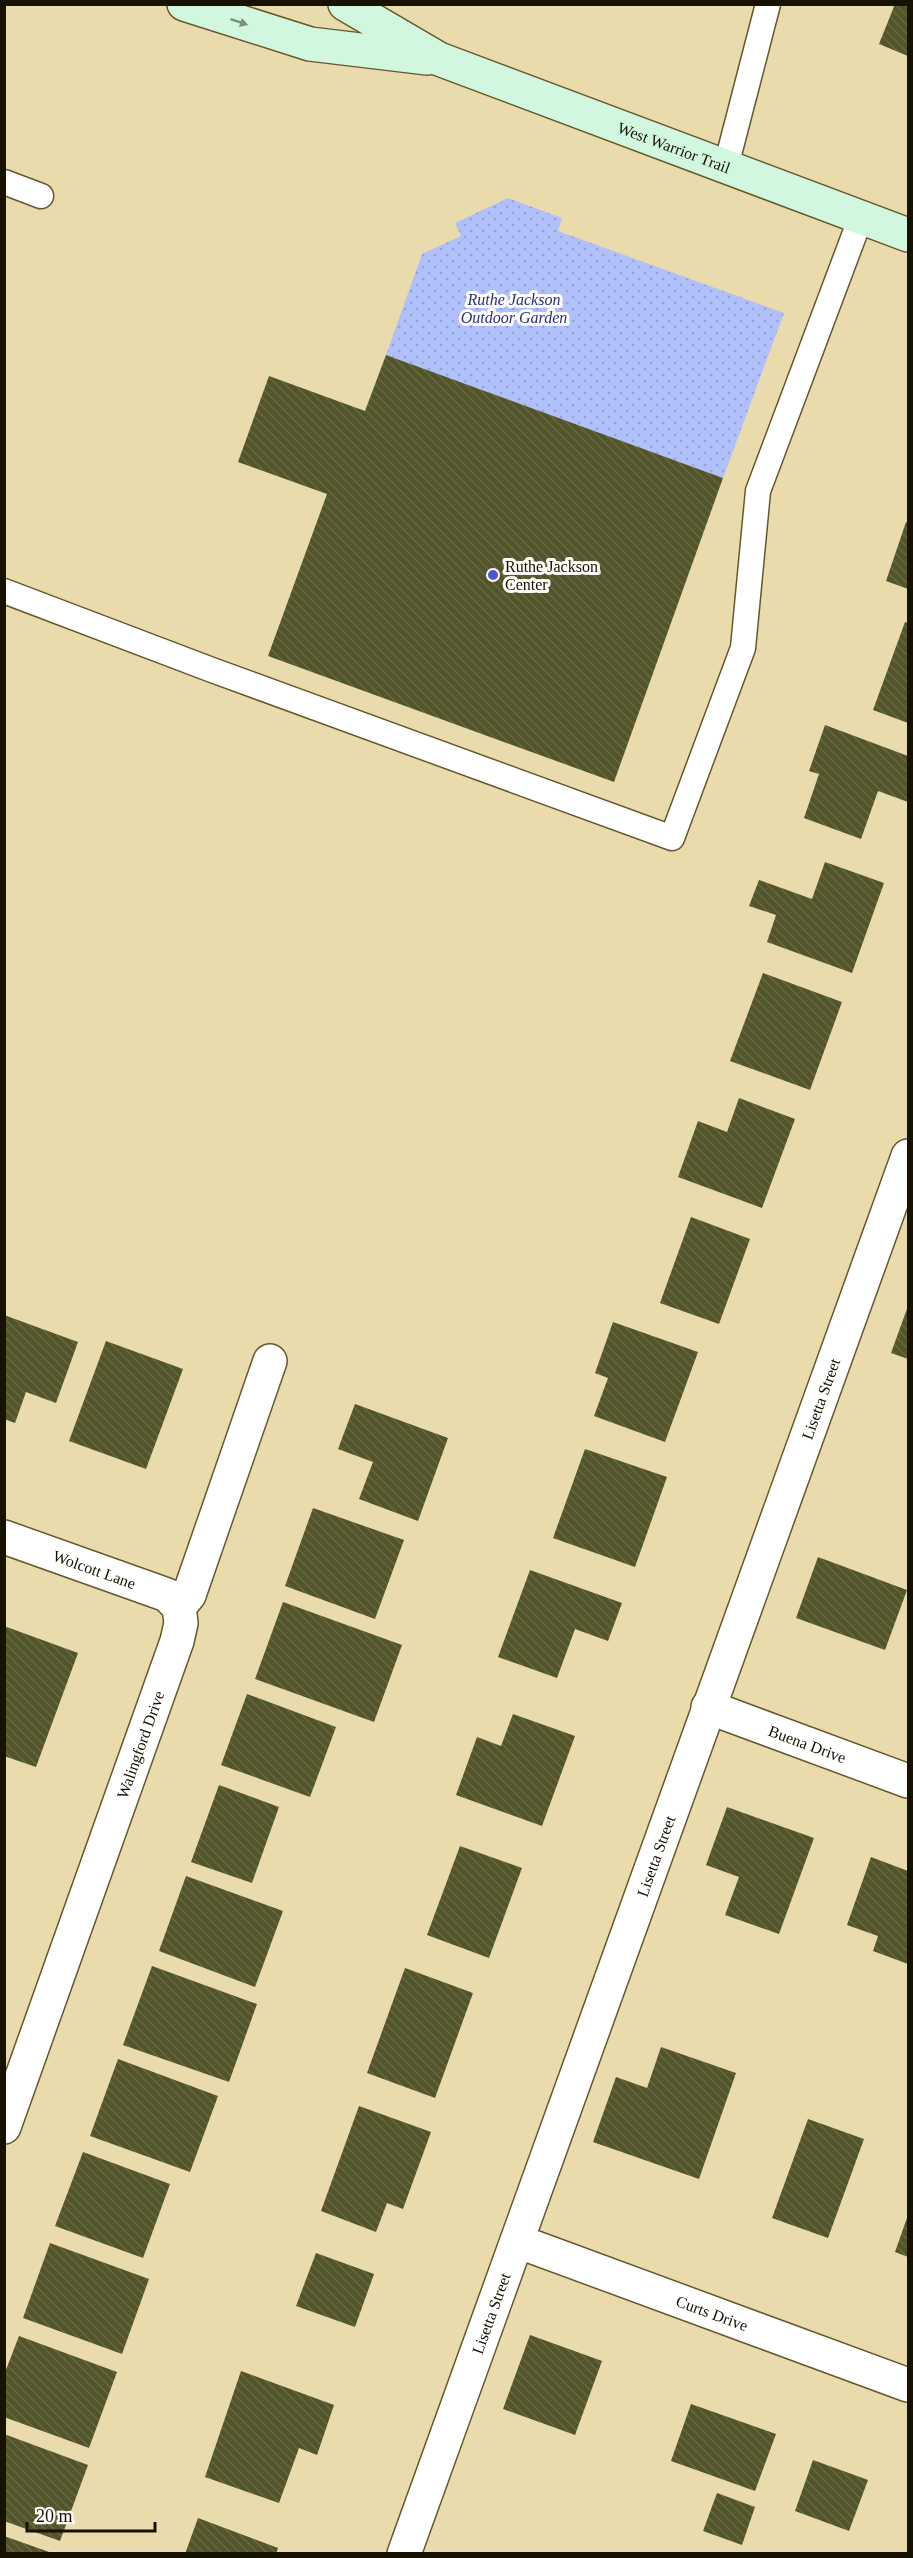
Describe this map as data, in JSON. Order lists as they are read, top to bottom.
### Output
{
  "streets": {
    "main road": ["West Warrior Trail"],
    "street": [
      "Lisetta Street",
      "Wolcott Lane",
      "Walingford Drive",
      "Buena Drive",
      "Curts Drive"
    ]
  },
  "crossings": [
    ["Lisetta Street", "Buena Drive"],
    ["Lisetta Street", "Curts Drive"],
    ["Wolcott Lane", "Walingford Drive"]
  ],
  "parks": ["Ruthe Jackson Outdoor Garden"],
  "places": ["Ruthe Jackson Center"],
  "scale_bar": "20 m"
}
